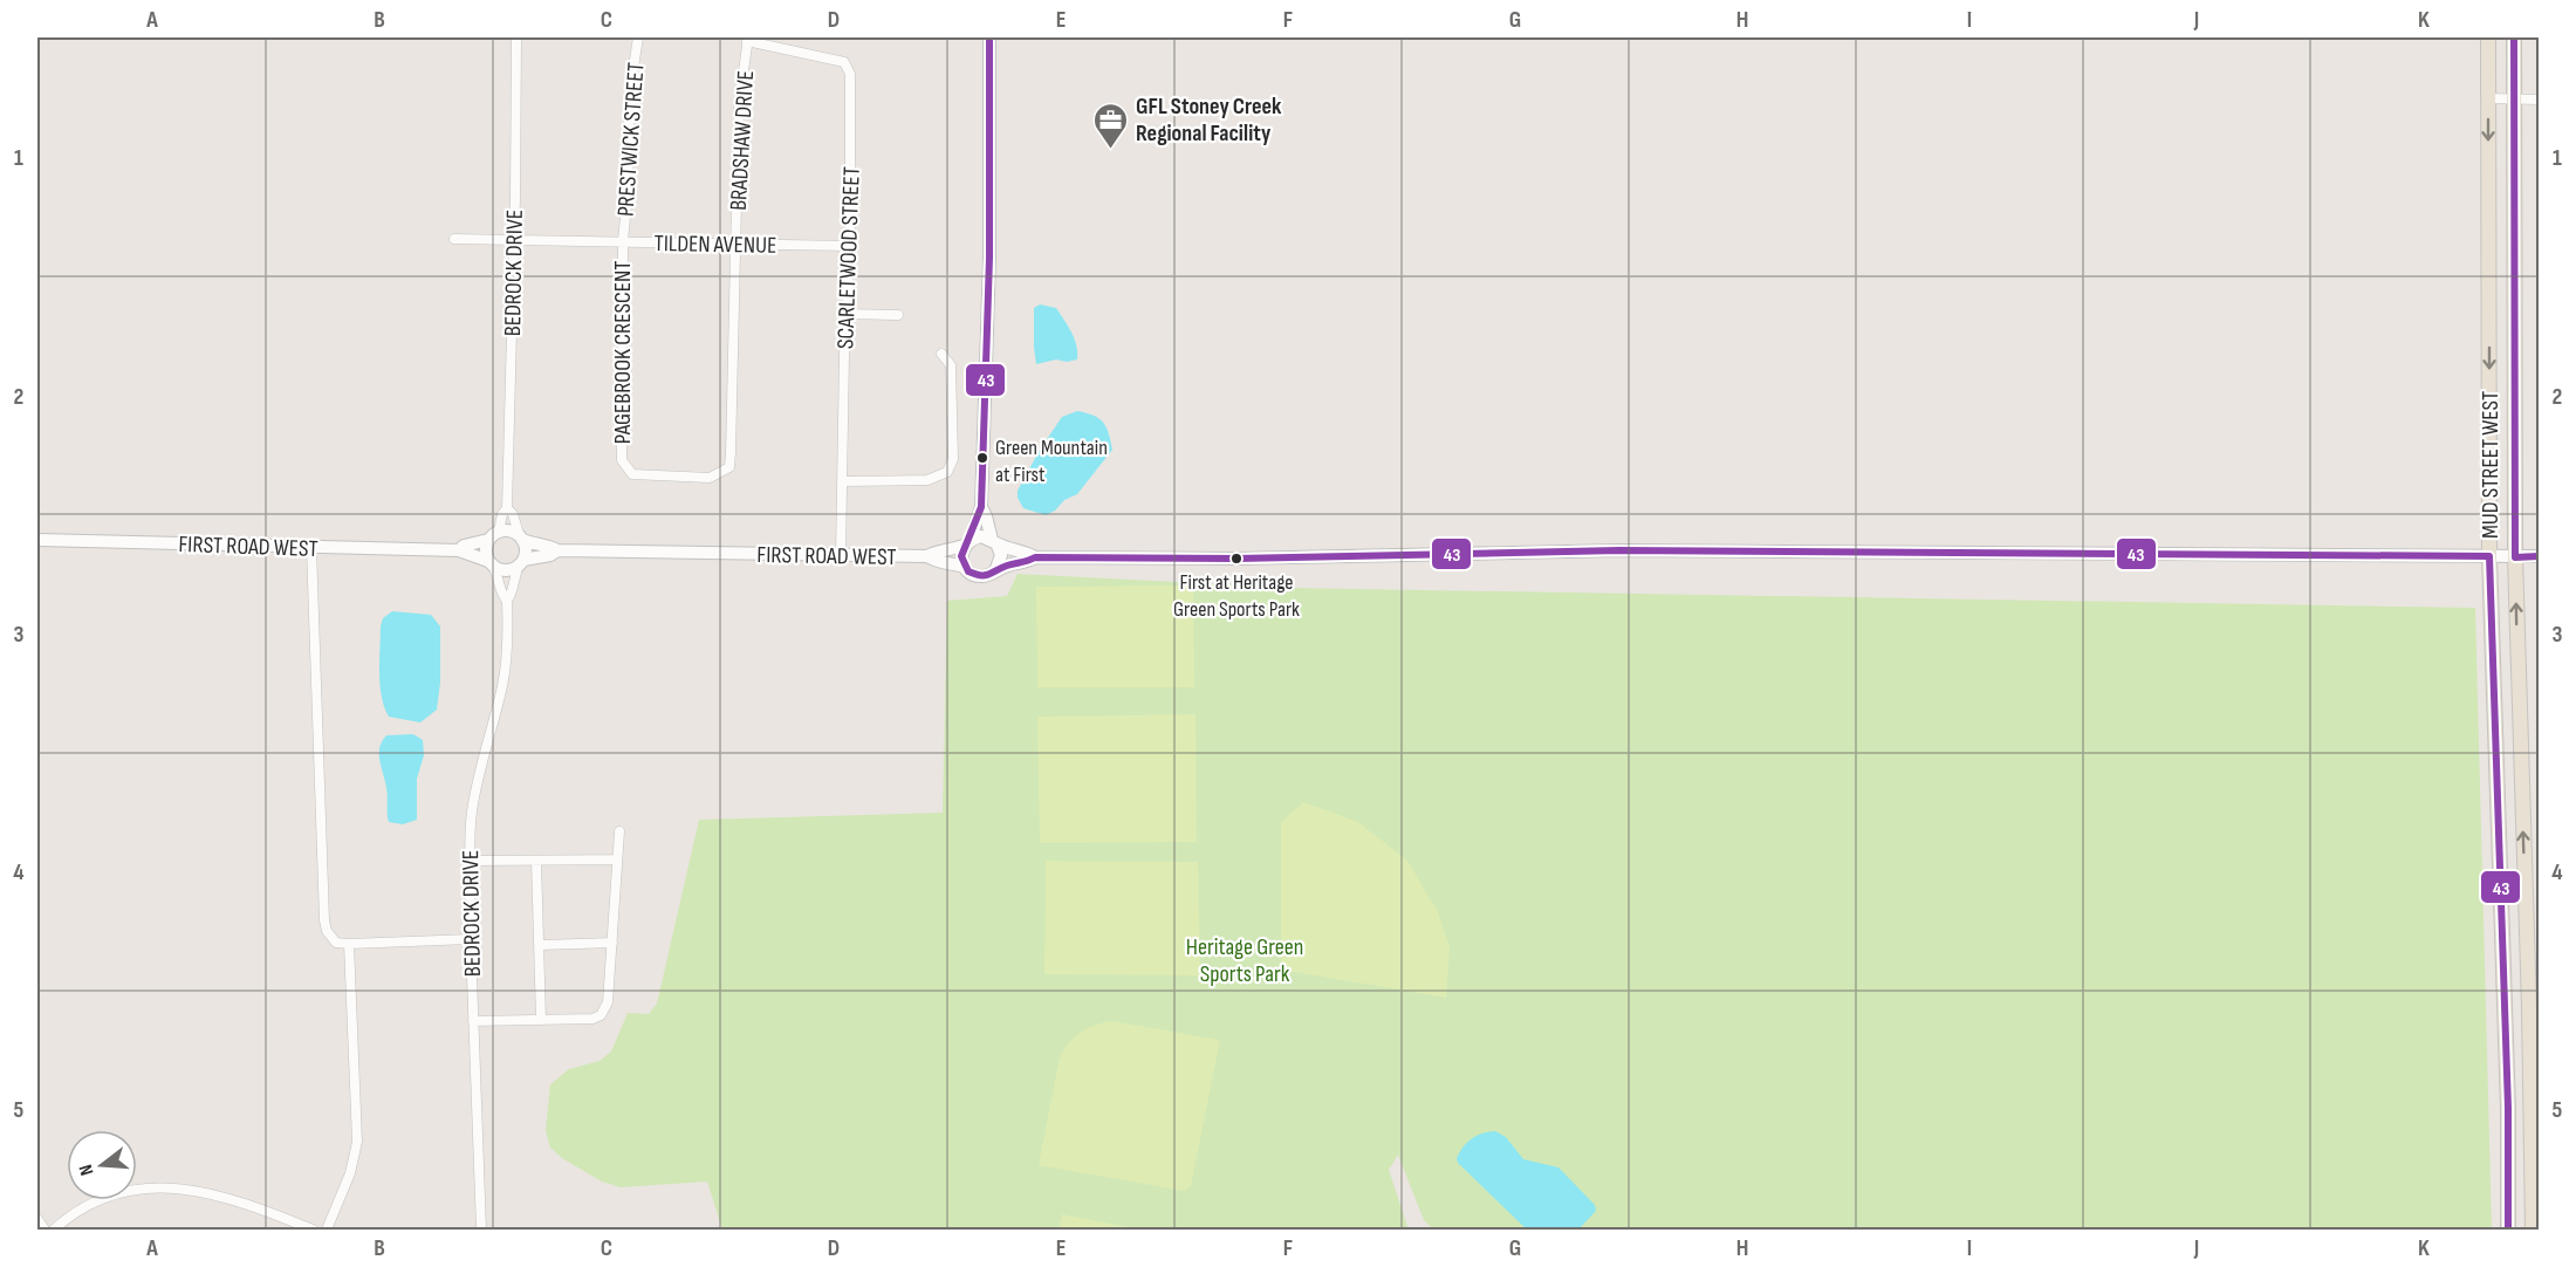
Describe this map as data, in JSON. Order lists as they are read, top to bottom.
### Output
{
  "streets": {
    "main road": ["MUD STREET WEST"],
    "street": [
      "PRESTWICK STREET",
      "BRADSHAW DRIVE",
      "TILDEN AVENUE",
      "SCARLETWOOD STREET",
      "BEDROCK DRIVE",
      "PAGEBROOK CRESCENT",
      "FIRST ROAD WEST"
    ]
  },
  "crossings": [
    ["PRESTWICK STREET", "TILDEN AVENUE"],
    ["PRESTWICK STREET", "PAGEBROOK CRESCENT"],
    ["BRADSHAW DRIVE", "TILDEN AVENUE"],
    ["BRADSHAW DRIVE", "SCARLETWOOD STREET"],
    ["BRADSHAW DRIVE", "PAGEBROOK CRESCENT"],
    ["TILDEN AVENUE", "SCARLETWOOD STREET"],
    ["TILDEN AVENUE", "BEDROCK DRIVE"],
    ["TILDEN AVENUE", "PAGEBROOK CRESCENT"],
    ["SCARLETWOOD STREET", "FIRST ROAD WEST"],
    ["BEDROCK DRIVE", "FIRST ROAD WEST"]
  ],
  "parks": ["Heritage Green Sports Park"],
  "places": {
    "office": ["GFL Stoney Creek Regional Facility"],
    "other": ["Green Mountain at First", "First at Heritage Green Sports Park"]
  },
  "lines": ["transit line 43"],
  "north": "left",
  "grid": {
    "columns": [
      "A",
      "B",
      "C",
      "D",
      "E",
      "F",
      "G",
      "H",
      "I",
      "J",
      "K"
    ],
    "rows": [
      "1",
      "2",
      "3",
      "4",
      "5"
    ]
  }
}
